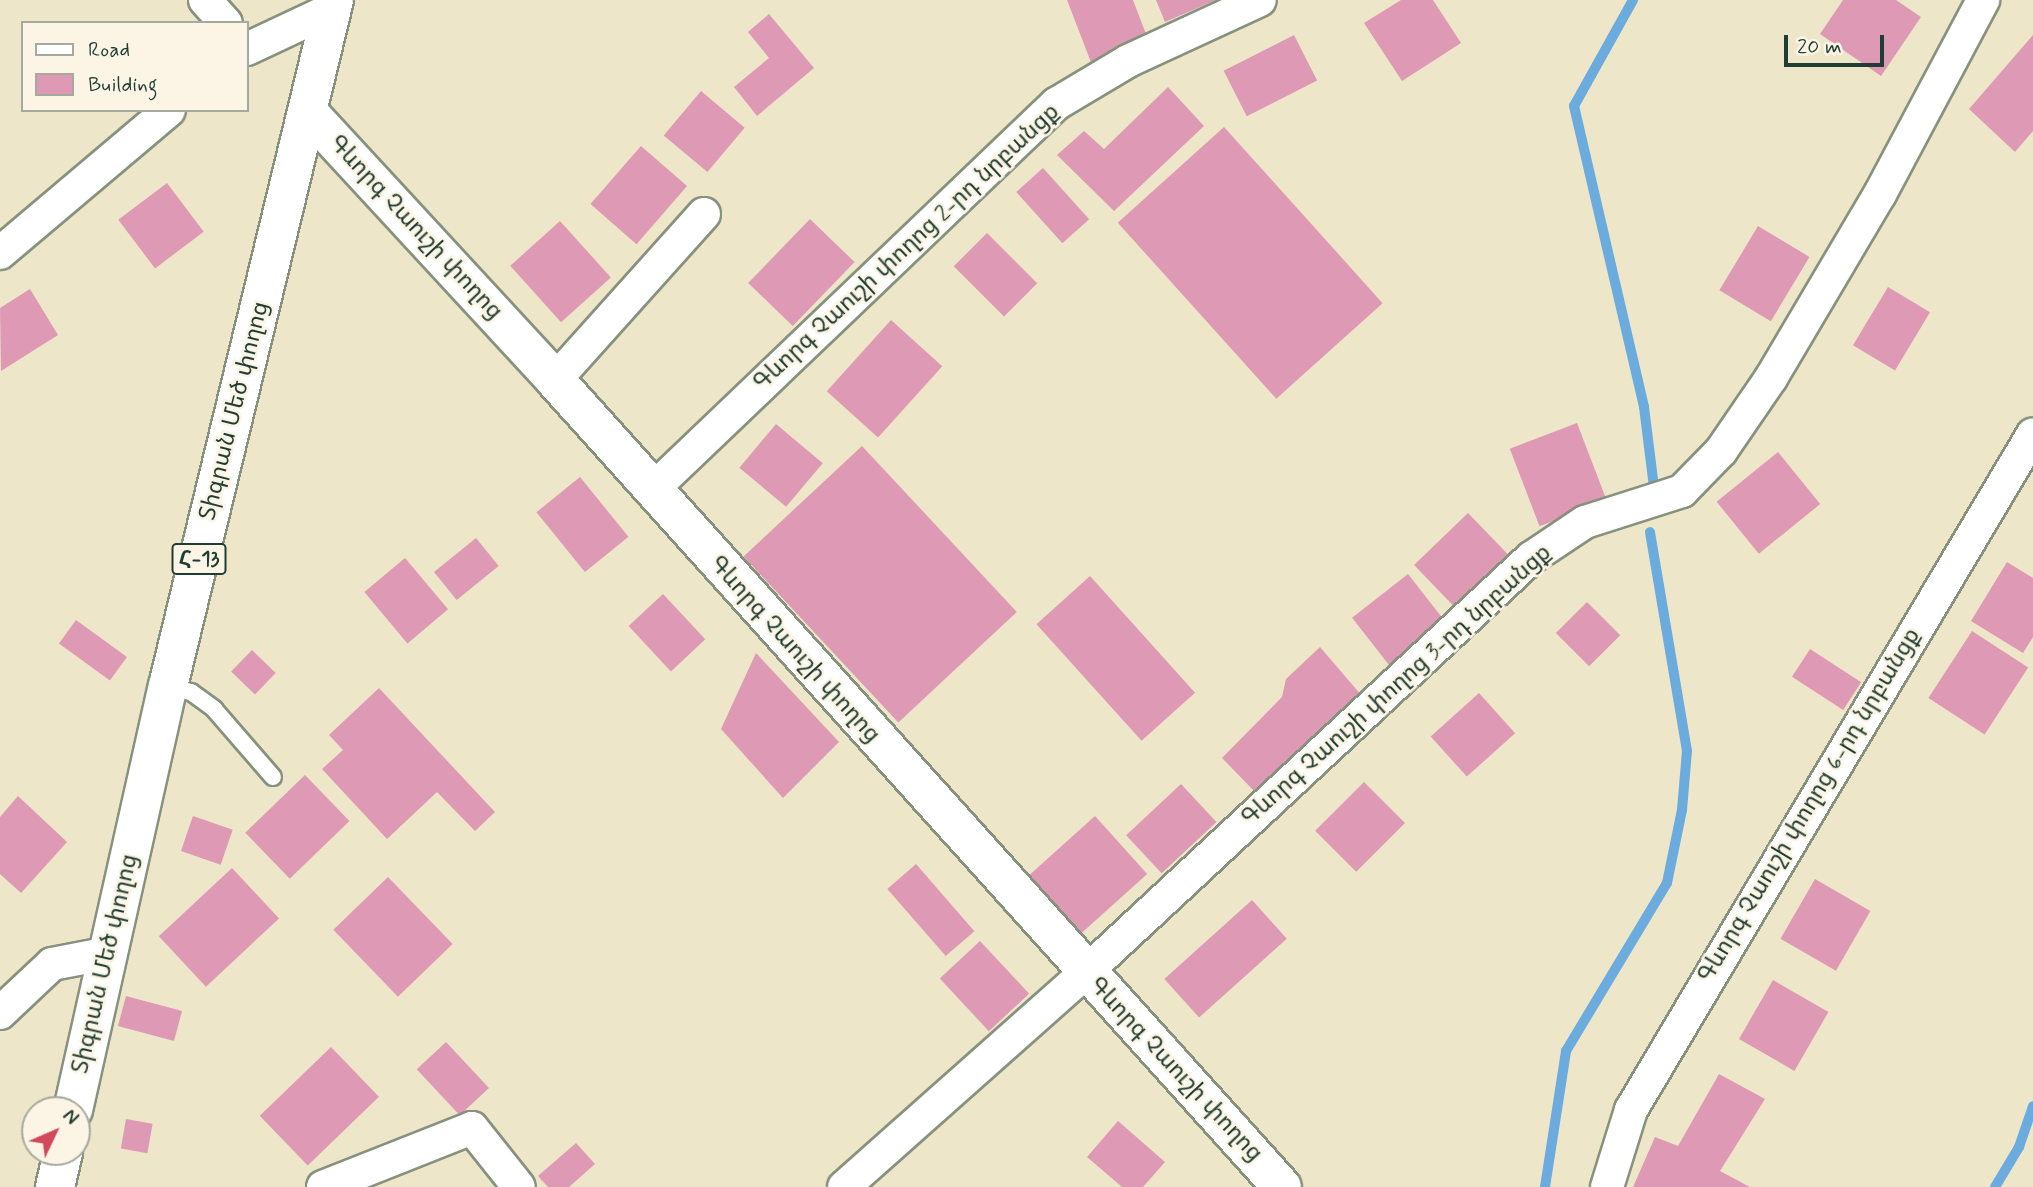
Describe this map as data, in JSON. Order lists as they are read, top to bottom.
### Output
{
  "streets": {
    "main road": ["Գևորգ Չաուշի փողոց", "Տիգրան Մեծ փողոց", "Հ-13"],
    "street": ["Գևորգ Չաուշի փողոց 2-րդ նրբանցք", "Գևորգ Չաուշի փողոց 3-րդ նրբանցք", "Գևորգ Չաուշի փողոց 6-րդ նրբանցք"]
  },
  "crossings": [
    ["Գևորգ Չաուշի փողոց", "Գևորգ Չաուշի փողոց 2-րդ նրբանցք"],
    ["Գևորգ Չաուշի փողոց", "Տիգրան Մեծ փողոց"],
    ["Գևորգ Չաուշի փողոց", "Գևորգ Չաուշի փողոց 3-րդ նրբանցք"]
  ],
  "legend": ["Road", "Building"],
  "scale_bar": "20 m",
  "north": "top right"
}
